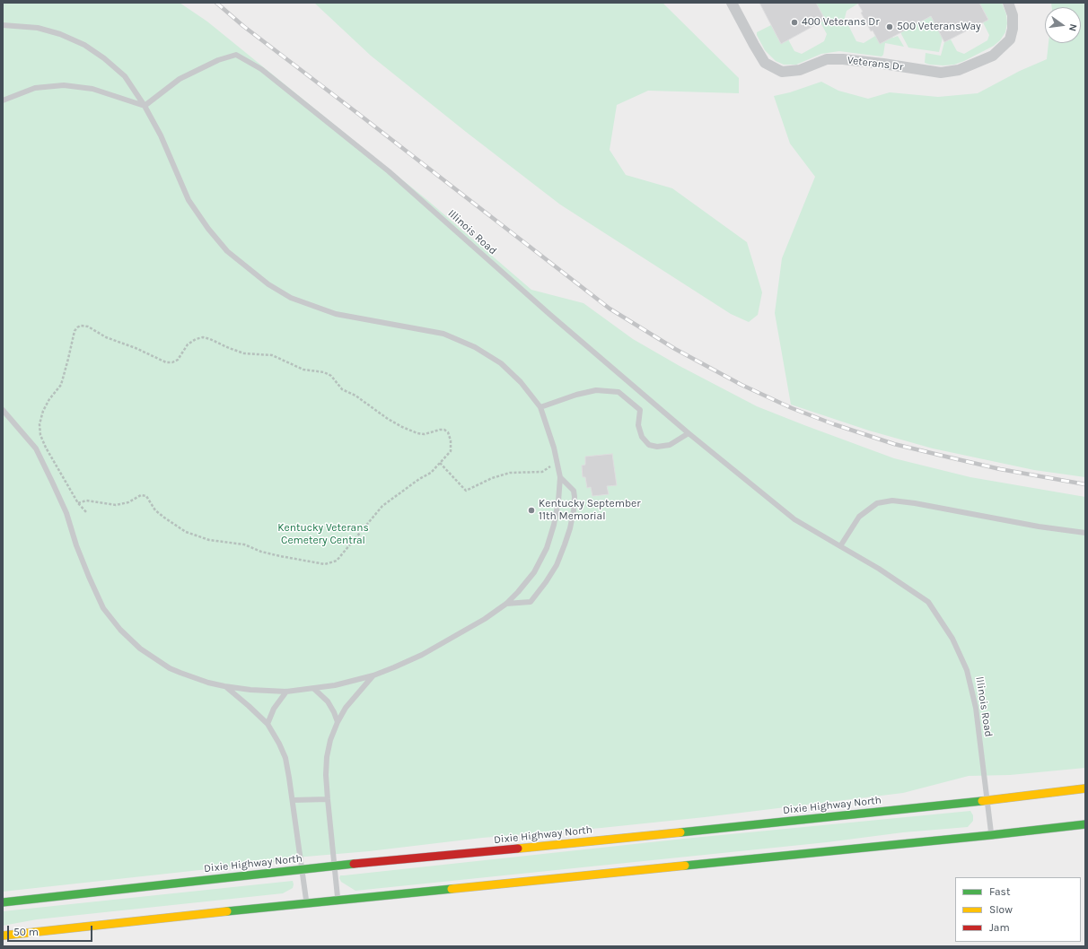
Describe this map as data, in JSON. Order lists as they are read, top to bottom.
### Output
{
  "streets": {
    "highway": ["Dixie Highway North"],
    "street": ["Veterans Dr"],
    "lane": ["Illinois Road", "lllinois Road"]
  },
  "crossings": [
    ["Illinois Road", "lllinois Road"],
    ["lllinois Road", "Dixie Highway North"]
  ],
  "parks": ["Kentucky Veterans Cemetery Central"],
  "places": ["400 Veterans Dr", "500 VeteransWay", "Kentucky September 11th Memorial"],
  "legend": ["Fast", "Slow", "Jam"],
  "scale_bar": "50 m",
  "north": "right"
}
